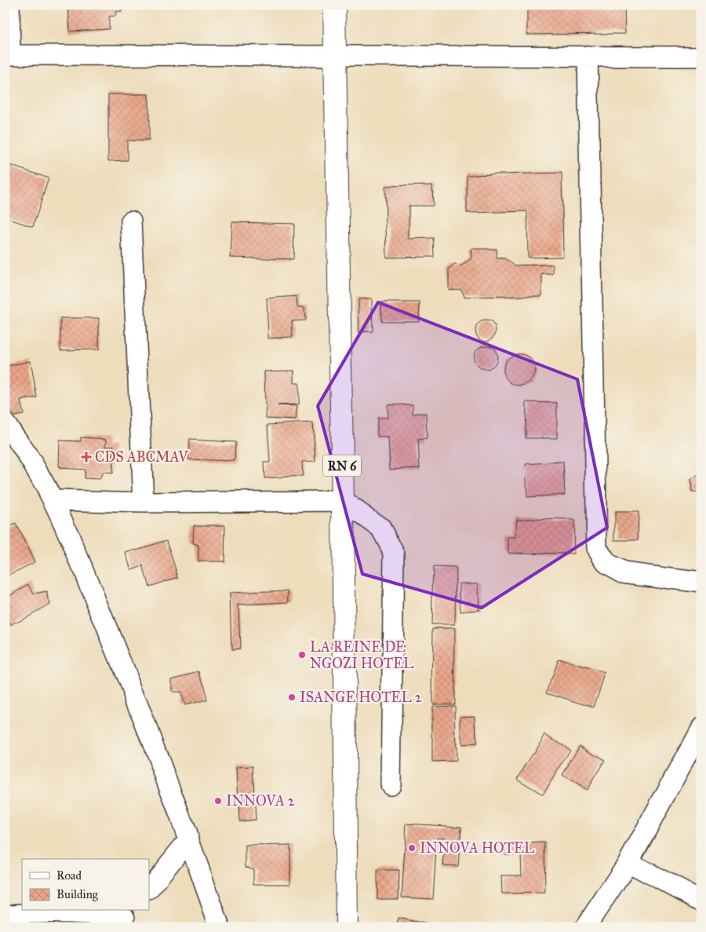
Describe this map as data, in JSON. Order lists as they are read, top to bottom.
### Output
{
  "streets": {
    "main road": ["RN 6"]
  },
  "places": {
    "health": ["CDS ABCMAV"],
    "other": [
      "LA REINE DE NGOZI HOTEL",
      "ISANGE HOTEL 2",
      "INNOVA 2",
      "INNOVA HOTEL"
    ]
  },
  "legend": ["Road", "Building"]
}
